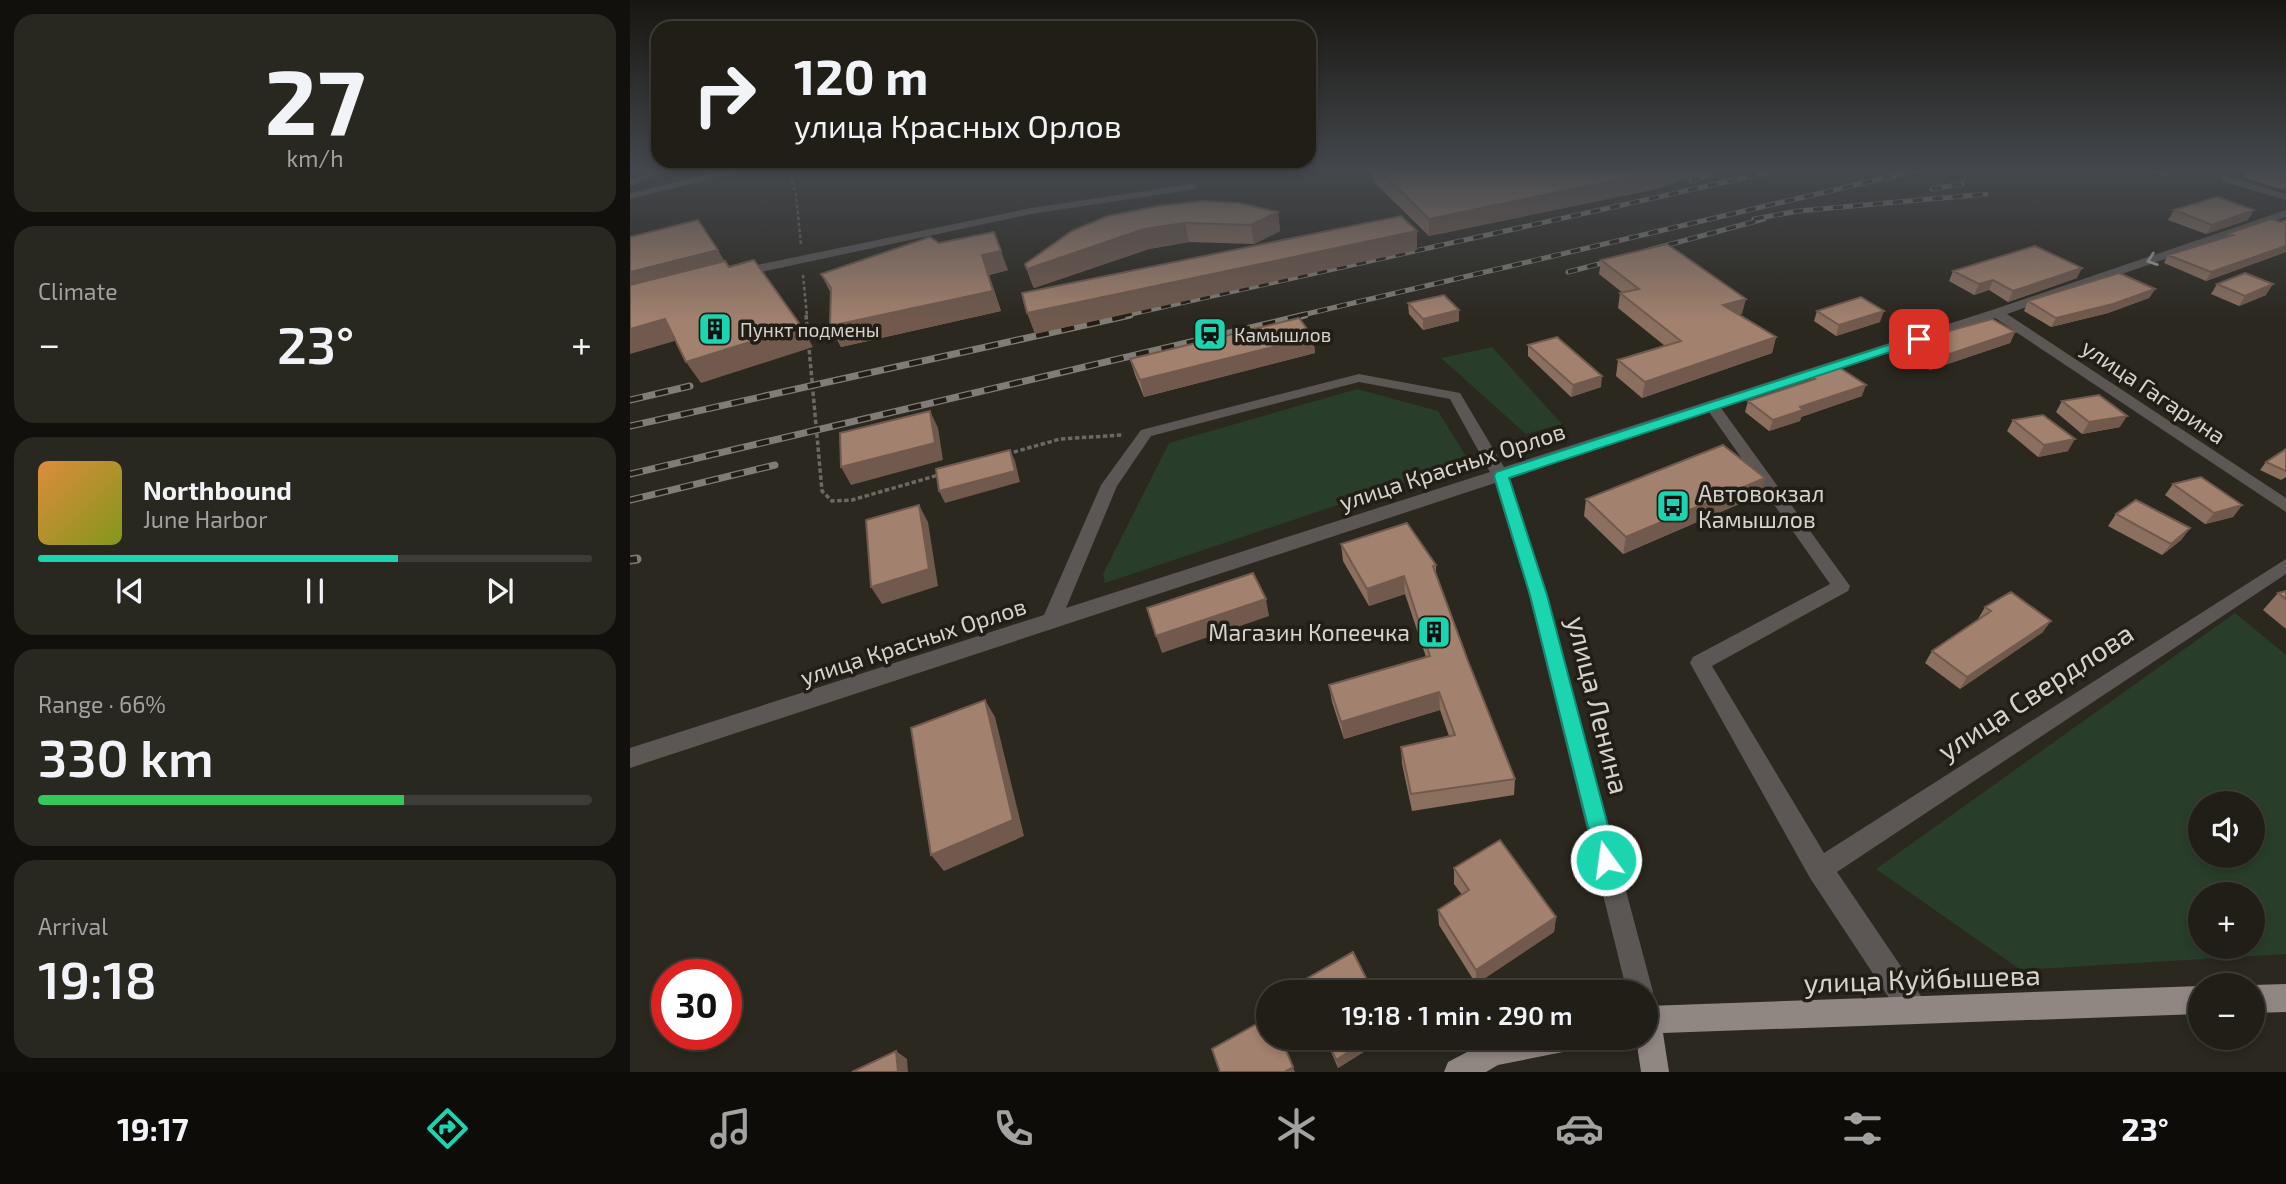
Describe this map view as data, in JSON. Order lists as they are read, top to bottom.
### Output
{
  "streets": {
    "main road": ["улица Куйбышева"],
    "street": [
      "улица Гагарина",
      "улица Красных Орлов",
      "улица Свердлова",
      "улица Ленина"
    ]
  },
  "crossings": [
    ["улица Гагарина", "улица Красных Орлов"],
    ["улица Красных Орлов", "улица Ленина"]
  ],
  "places": {
    "building": ["Пункт подмены", "Магазин Копеечка"],
    "station": ["Камышлов"],
    "bus stop": ["Автовокзал Камышлов"]
  },
  "page": {
    "tile": [
      ["27", "km/h"],
      "Climate",
      ["Range · 66%", "330 km"],
      ["Arrival", "19:18"]
    ],
    "turn": ["120 m", "улица Красных Орлов"],
    "heat": ["−", "23°", "+"],
    "song": ["Northbound", "June Harbor"],
    "map_buttons": ["+", "−"],
    "limit": "30",
    "trip": "19:18 · 1 min · 290 m",
    "tabs": ["19:17", "23°"]
  }
}
